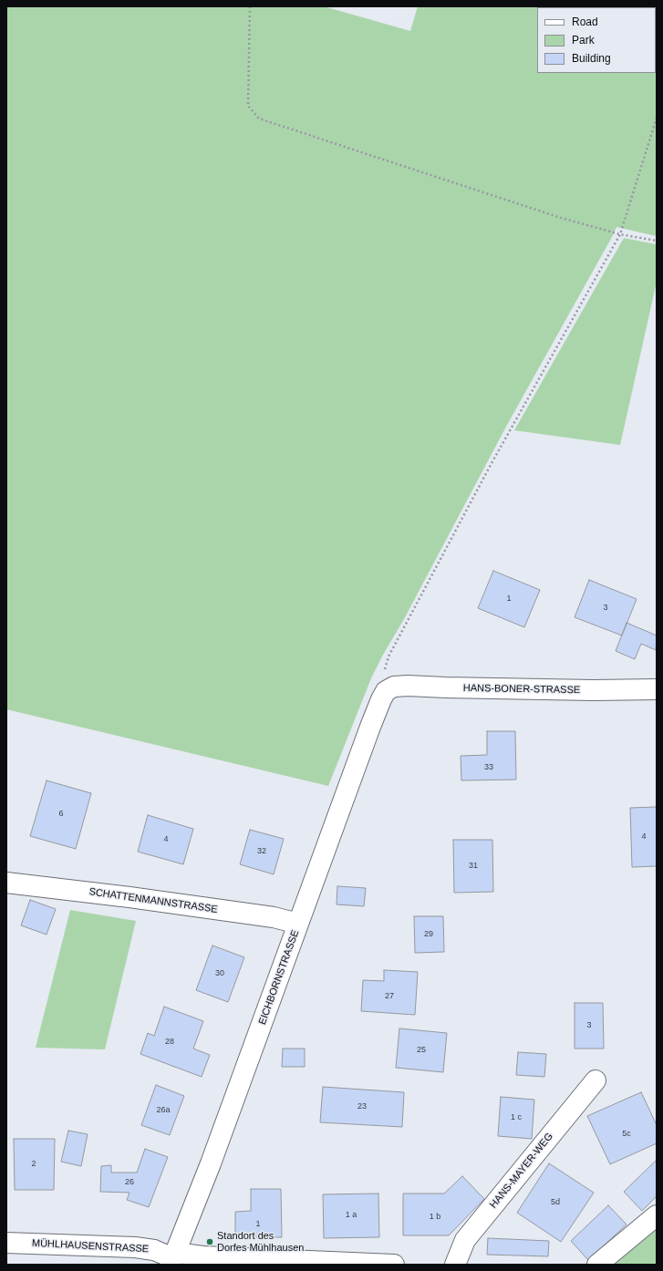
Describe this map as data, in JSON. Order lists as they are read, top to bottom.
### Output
{
  "streets": {
    "street": [
      "HANS-BONER-STRASSE",
      "SCHATTENMANNSTRASSE",
      "EICHBORNSTRASSE",
      "HANS-MAYER-WEG",
      "MÜHLHAUSENSTRASSE"
    ]
  },
  "crossings": [
    ["HANS-BONER-STRASSE", "EICHBORNSTRASSE"],
    ["SCHATTENMANNSTRASSE", "EICHBORNSTRASSE"],
    ["EICHBORNSTRASSE", "MÜHLHAUSENSTRASSE"]
  ],
  "places": ["Standort des Dorfes Mühlhausen"],
  "house_numbers": [
    "1",
    "3",
    "33",
    "6",
    "4",
    "4",
    "32",
    "31",
    "29",
    "30",
    "27",
    "3",
    "28",
    "25",
    "23",
    "26a",
    "1 c",
    "5c",
    "2",
    "26",
    "5d",
    "1 a",
    "1 b",
    "1"
  ],
  "legend": ["Road", "Park", "Building"]
}
